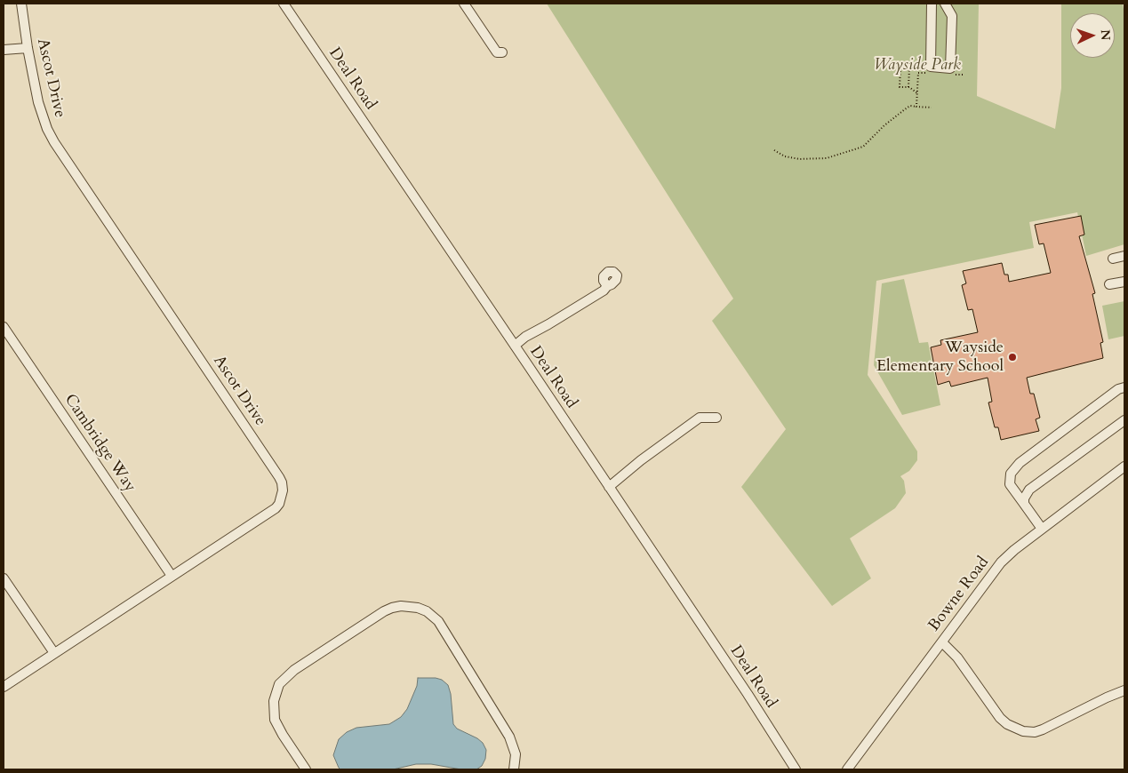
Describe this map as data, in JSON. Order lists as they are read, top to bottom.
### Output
{
  "streets": {
    "street": [
      "Ascot Drive",
      "Deal Road",
      "Cambridge Way",
      "Bowne Road"
    ]
  },
  "crossings": [
    ["Ascot Drive", "Cambridge Way"]
  ],
  "parks": ["Wayside Park"],
  "places": ["Wayside Elementary School"],
  "north": "right"
}
